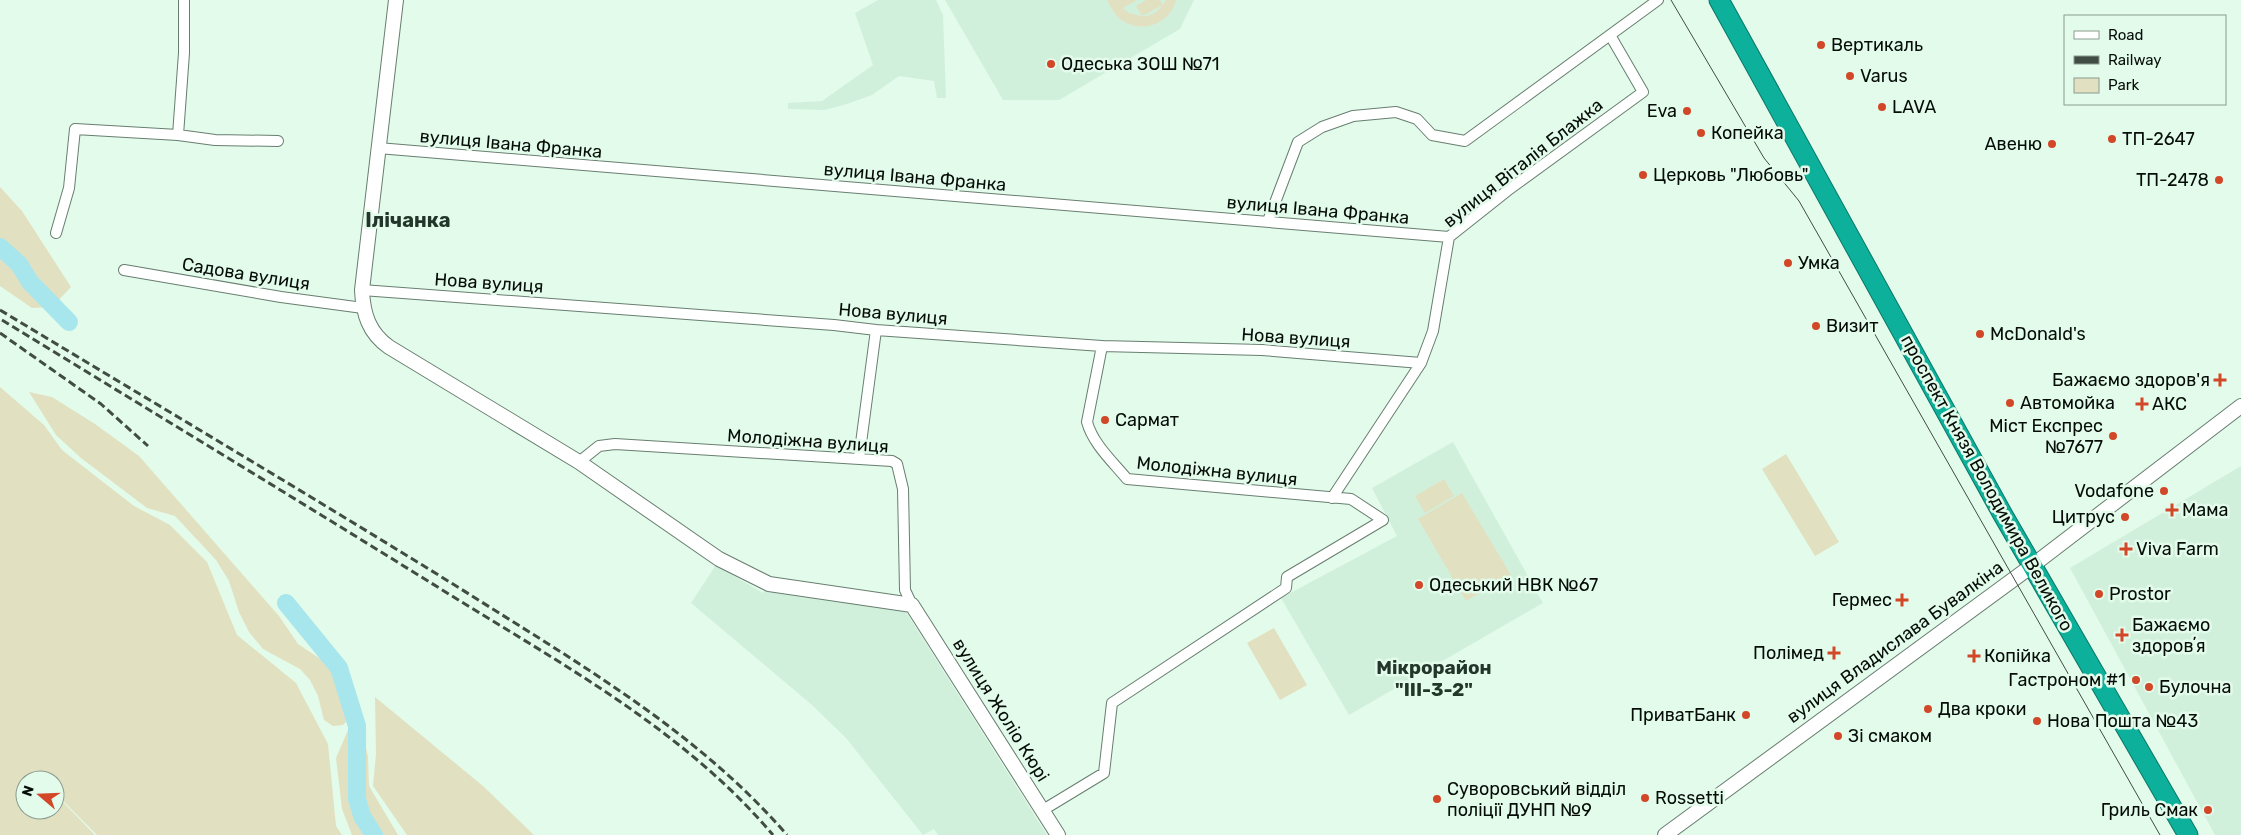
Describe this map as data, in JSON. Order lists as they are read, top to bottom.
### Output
{
  "streets": {
    "highway": ["проспект Князя Володимира Великого"],
    "street": [
      "вулиця Івана Франка",
      "вулиця Віталія Блажка",
      "Садова вулиця",
      "Нова вулиця",
      "Молодіжна вулиця",
      "вулиця Владислава Бувалкіна",
      "вулиця Жоліо Кюрі"
    ]
  },
  "crossings": [
    ["вулиця Івана Франка", "вулиця Віталія Блажка"],
    ["вулиця Віталія Блажка", "Нова вулиця"],
    ["вулиця Віталія Блажка", "Молодіжна вулиця"],
    ["Нова вулиця", "Молодіжна вулиця"],
    ["Молодіжна вулиця", "вулиця Жоліо Кюрі"],
    ["проспект Князя Володимира Великого", "вулиця Владислава Бувалкіна"]
  ],
  "districts": ["Ілічанка", "Мікрорайон \"ІІІ-3-2\""],
  "places": {
    "other": [
      "Вертикаль",
      "Одеська ЗОШ №71",
      "Varus",
      "LAVA",
      "Eva",
      "Копейка",
      "ТП-2647",
      "Авеню",
      "Церковь \"Любовь\"",
      "ТП-2478",
      "Умка",
      "Визит",
      "McDonald's",
      "Автомойка",
      "Сармат",
      "Міст Експрес №7677",
      "Vodafone",
      "Цитрус",
      "Одеський НВК №67",
      "Prostor",
      "Гастроном #1",
      "Булочна",
      "Два кроки",
      "ПриватБанк",
      "Нова Пошта №43",
      "Зі смаком",
      "Rossetti",
      "Суворовський відділ поліції ДУНП №9",
      "Гриль Смак"
    ],
    "health": [
      "Бажаємо здоров'я",
      "АКС",
      "Мама",
      "Viva Farm",
      "Гермес",
      "Бажаємо здоровʼя",
      "Полімед",
      "Копійка"
    ]
  },
  "legend": ["Road", "Railway", "Park"],
  "north": "left"
}
